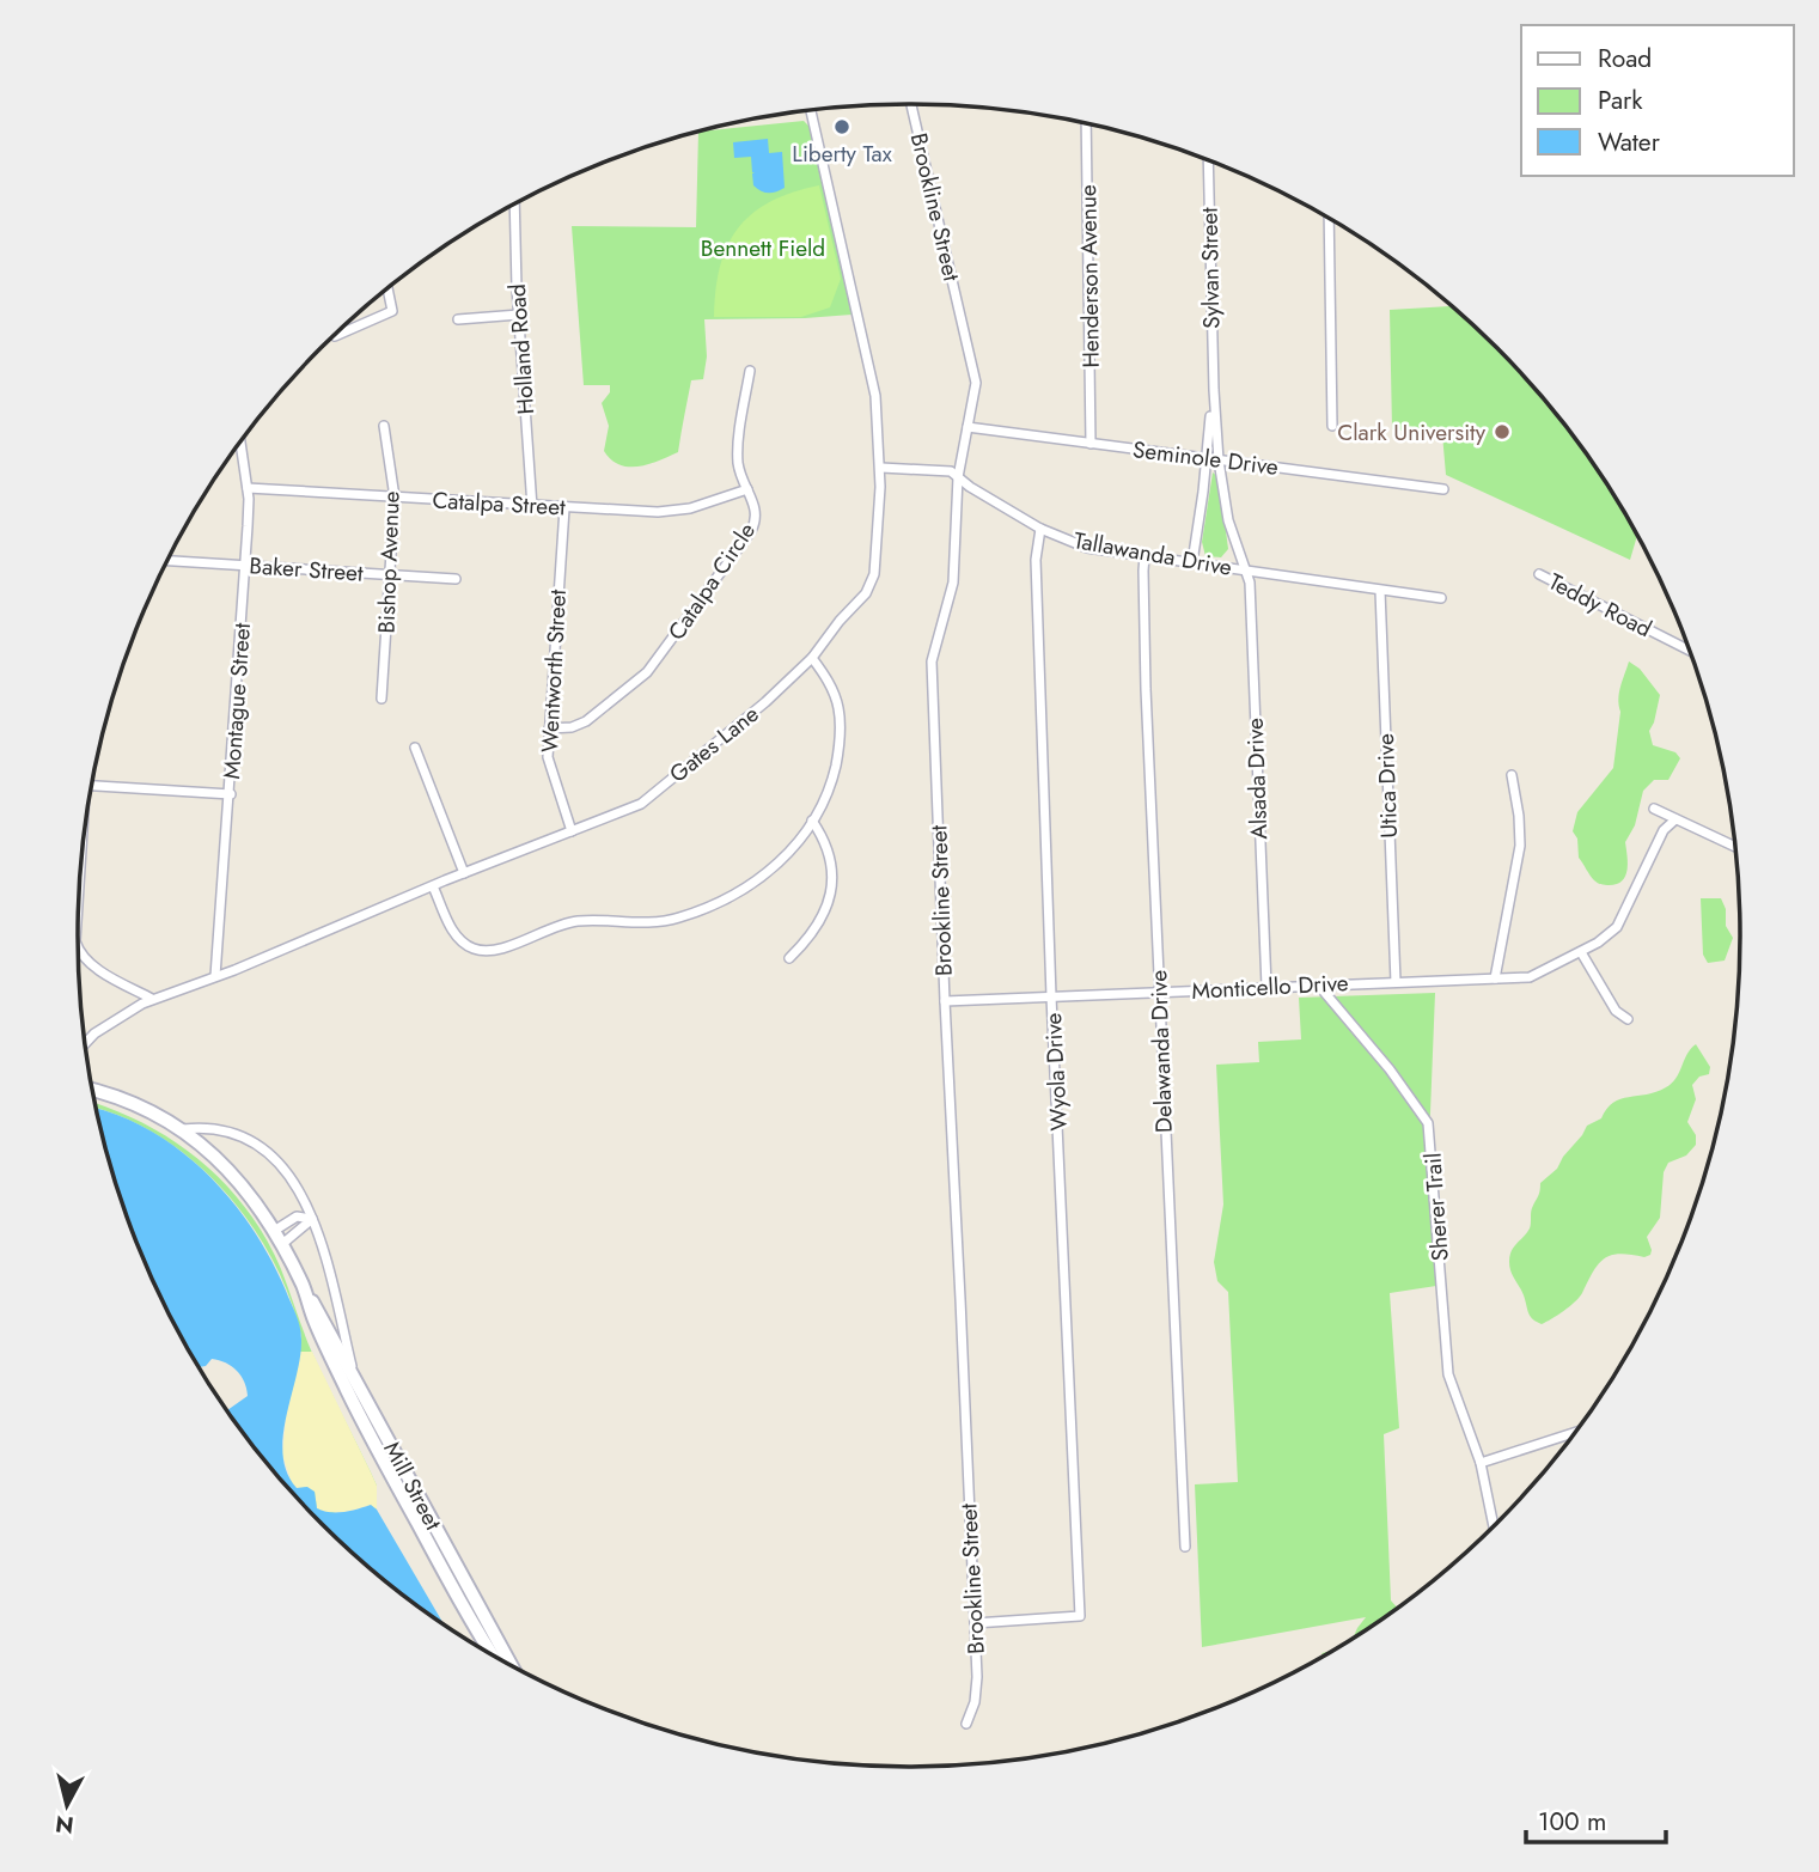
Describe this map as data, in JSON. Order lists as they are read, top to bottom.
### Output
{
  "streets": {
    "main road": ["Mill Street"],
    "street": [
      "Brookline Street",
      "Sylvan Street",
      "Henderson Avenue",
      "Holland Road",
      "Seminole Drive",
      "Catalpa Street",
      "Tallawanda Drive",
      "Bishop Avenue",
      "Baker Street",
      "Catalpa Circle",
      "Teddy Road",
      "Wentworth Street",
      "Montague Street",
      "Gates Lane",
      "Alsada Drive",
      "Utica Drive",
      "Monticello Drive",
      "Delawanda Drive",
      "Wyola Drive",
      "Sherer Trail"
    ]
  },
  "crossings": [
    ["Brookline Street", "Seminole Drive"],
    ["Brookline Street", "Tallawanda Drive"],
    ["Brookline Street", "Monticello Drive"],
    ["Brookline Street", "Wyola Drive"],
    ["Sylvan Street", "Seminole Drive"],
    ["Sylvan Street", "Tallawanda Drive"],
    ["Sylvan Street", "Alsada Drive"],
    ["Henderson Avenue", "Seminole Drive"],
    ["Holland Road", "Catalpa Street"],
    ["Catalpa Street", "Bishop Avenue"],
    ["Catalpa Street", "Catalpa Circle"],
    ["Catalpa Street", "Wentworth Street"],
    ["Catalpa Street", "Montague Street"],
    ["Tallawanda Drive", "Gates Lane"],
    ["Tallawanda Drive", "Alsada Drive"],
    ["Tallawanda Drive", "Utica Drive"],
    ["Tallawanda Drive", "Delawanda Drive"],
    ["Tallawanda Drive", "Wyola Drive"],
    ["Bishop Avenue", "Baker Street"],
    ["Baker Street", "Montague Street"],
    ["Catalpa Circle", "Wentworth Street"],
    ["Wentworth Street", "Gates Lane"],
    ["Montague Street", "Gates Lane"],
    ["Alsada Drive", "Monticello Drive"],
    ["Utica Drive", "Monticello Drive"],
    ["Monticello Drive", "Delawanda Drive"],
    ["Monticello Drive", "Wyola Drive"],
    ["Monticello Drive", "Sherer Trail"]
  ],
  "parks": ["Bennett Field"],
  "places": ["Liberty Tax", "Clark University"],
  "legend": ["Road", "Park", "Water"],
  "scale_bar": "100 m",
  "north": "bottom"
}
